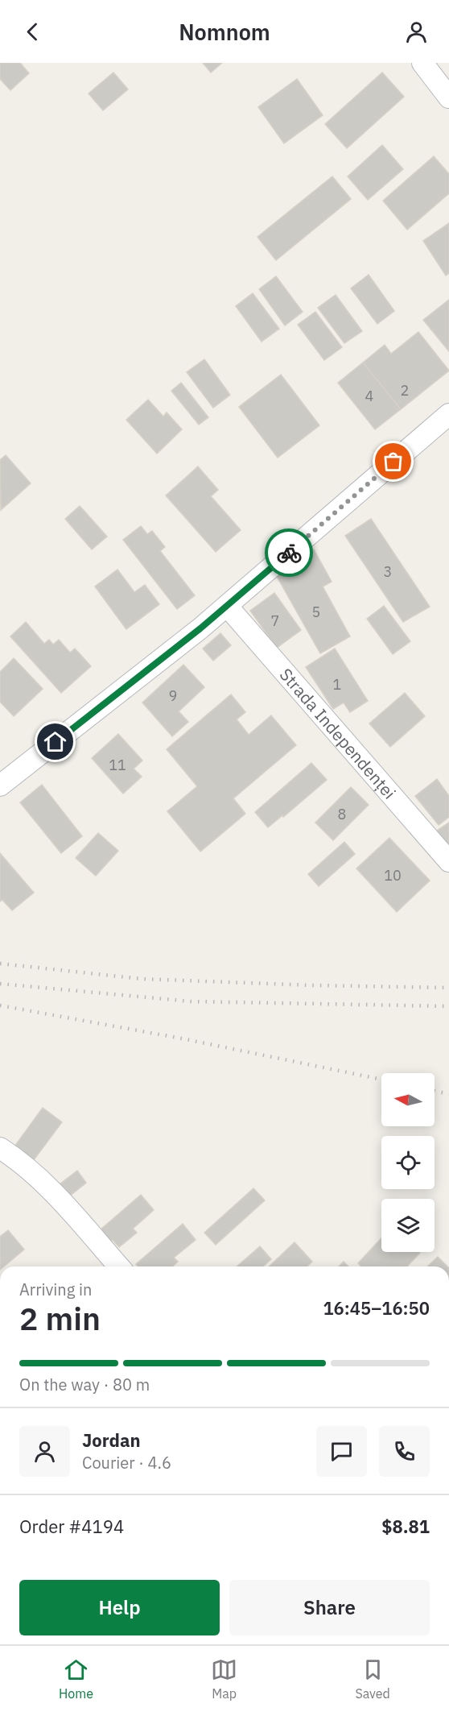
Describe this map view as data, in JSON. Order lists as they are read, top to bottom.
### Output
{
  "streets": {
    "street": ["Strada Independenței"]
  },
  "house_numbers": [
    "2",
    "4",
    "3",
    "5",
    "7",
    "1",
    "9",
    "11",
    "8",
    "10"
  ],
  "north": "left",
  "page": {
    "header": "Nomnom",
    "heading": ["2 min", "Arriving in", "16:45–16:50"],
    "panel": [
      "Jordan",
      "Courier · 4.6",
      "Order #4194",
      "$8.81"
    ],
    "bar": "On the way · 80 m",
    "buttons": ["Help", "Share"],
    "tabs": ["Home", "Map", "Saved"]
  }
}
